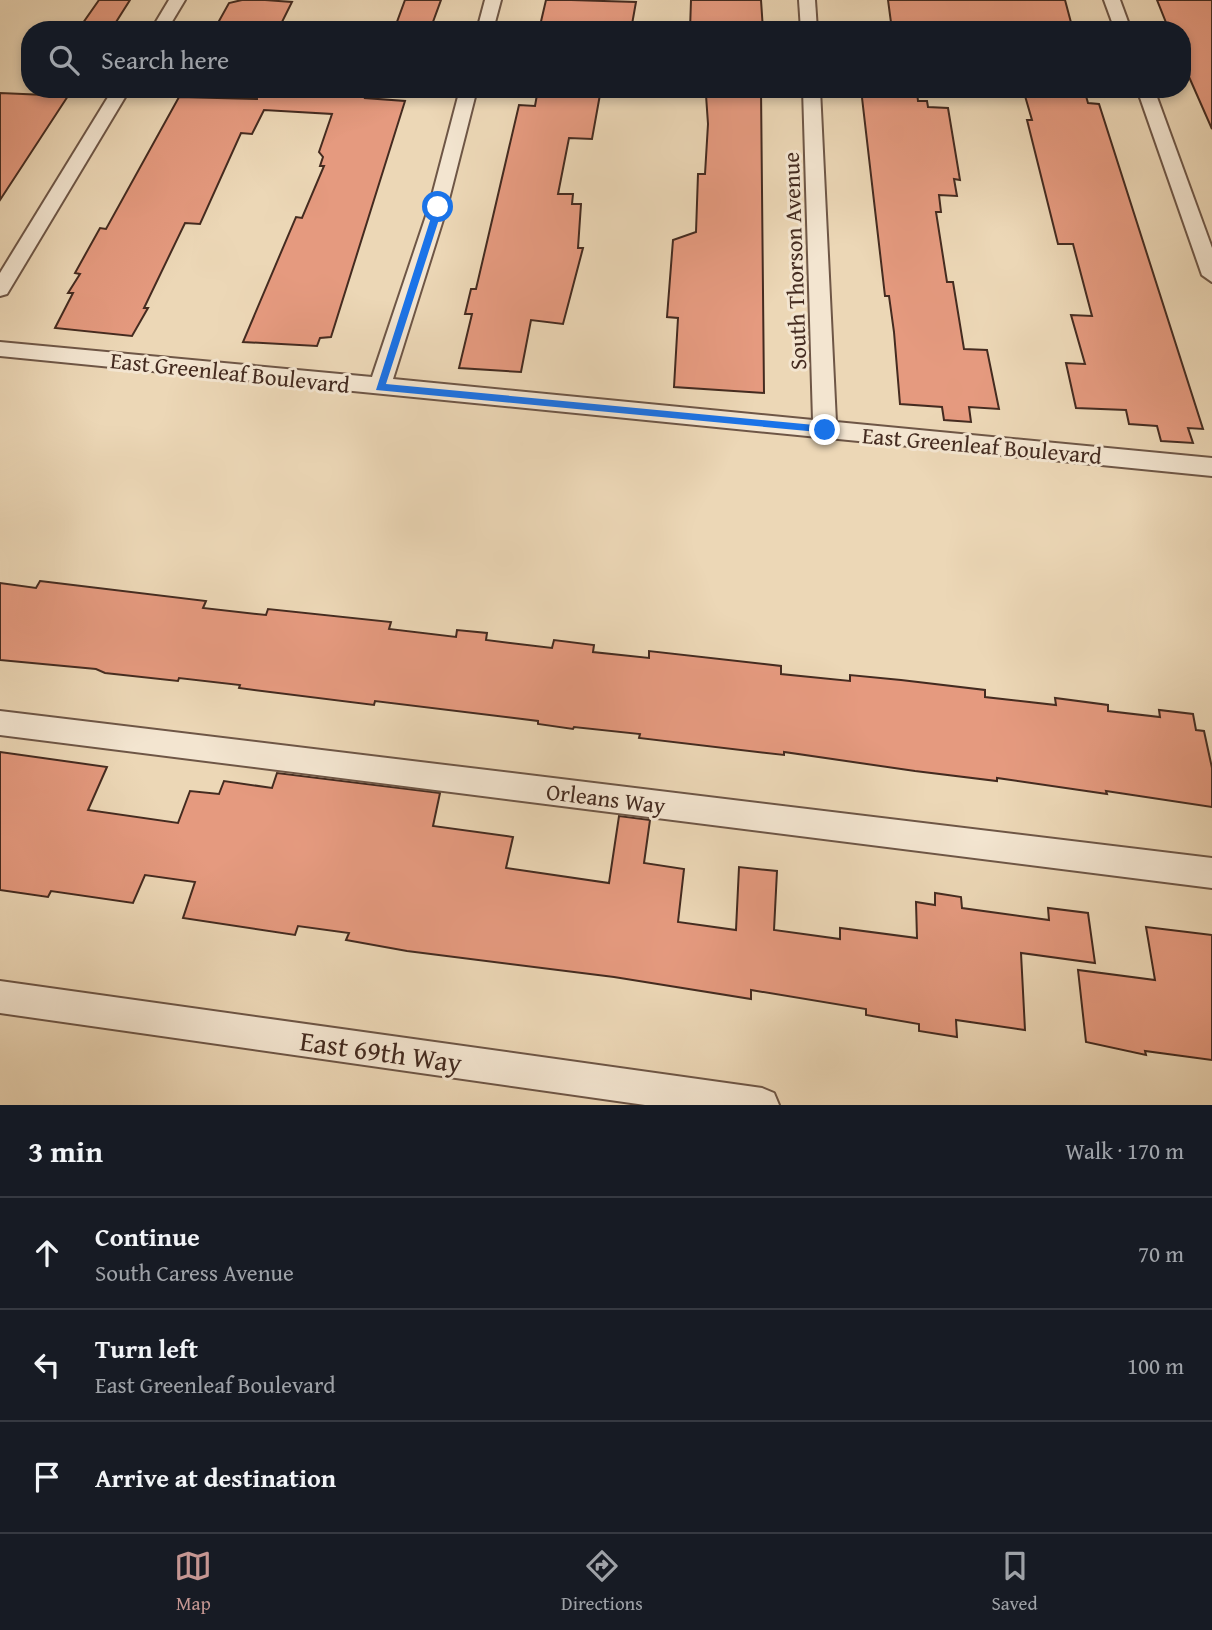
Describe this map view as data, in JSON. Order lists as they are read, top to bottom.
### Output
{
  "streets": {
    "street": [
      "South Thorson Avenue",
      "East Greenleaf Boulevard",
      "Orleans Way",
      "East 69th Way"
    ]
  },
  "crossings": [
    ["South Thorson Avenue", "East Greenleaf Boulevard"]
  ],
  "page": {
    "search": "Search here",
    "heading": ["3 min", "Walk · 170 m"],
    "list": [
      ["Continue", "South Caress Avenue", "70 m"],
      ["Turn left", "East Greenleaf Boulevard", "100 m"],
      "Arrive at destination"
    ],
    "nav": ["Map", "Directions", "Saved"]
  }
}
